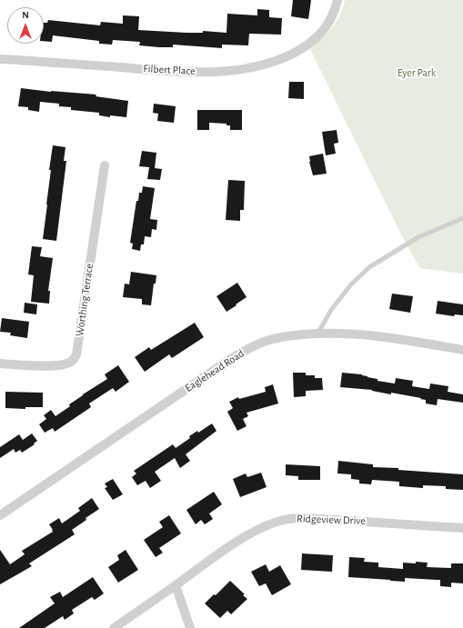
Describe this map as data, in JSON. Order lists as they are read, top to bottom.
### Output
{
  "streets": {
    "street": [
      "Filbert Place",
      "Worthing Terrace",
      "Eaglehead Road",
      "Ridgeview Drive"
    ]
  },
  "parks": ["Eyer Park"],
  "north": "top"
}
